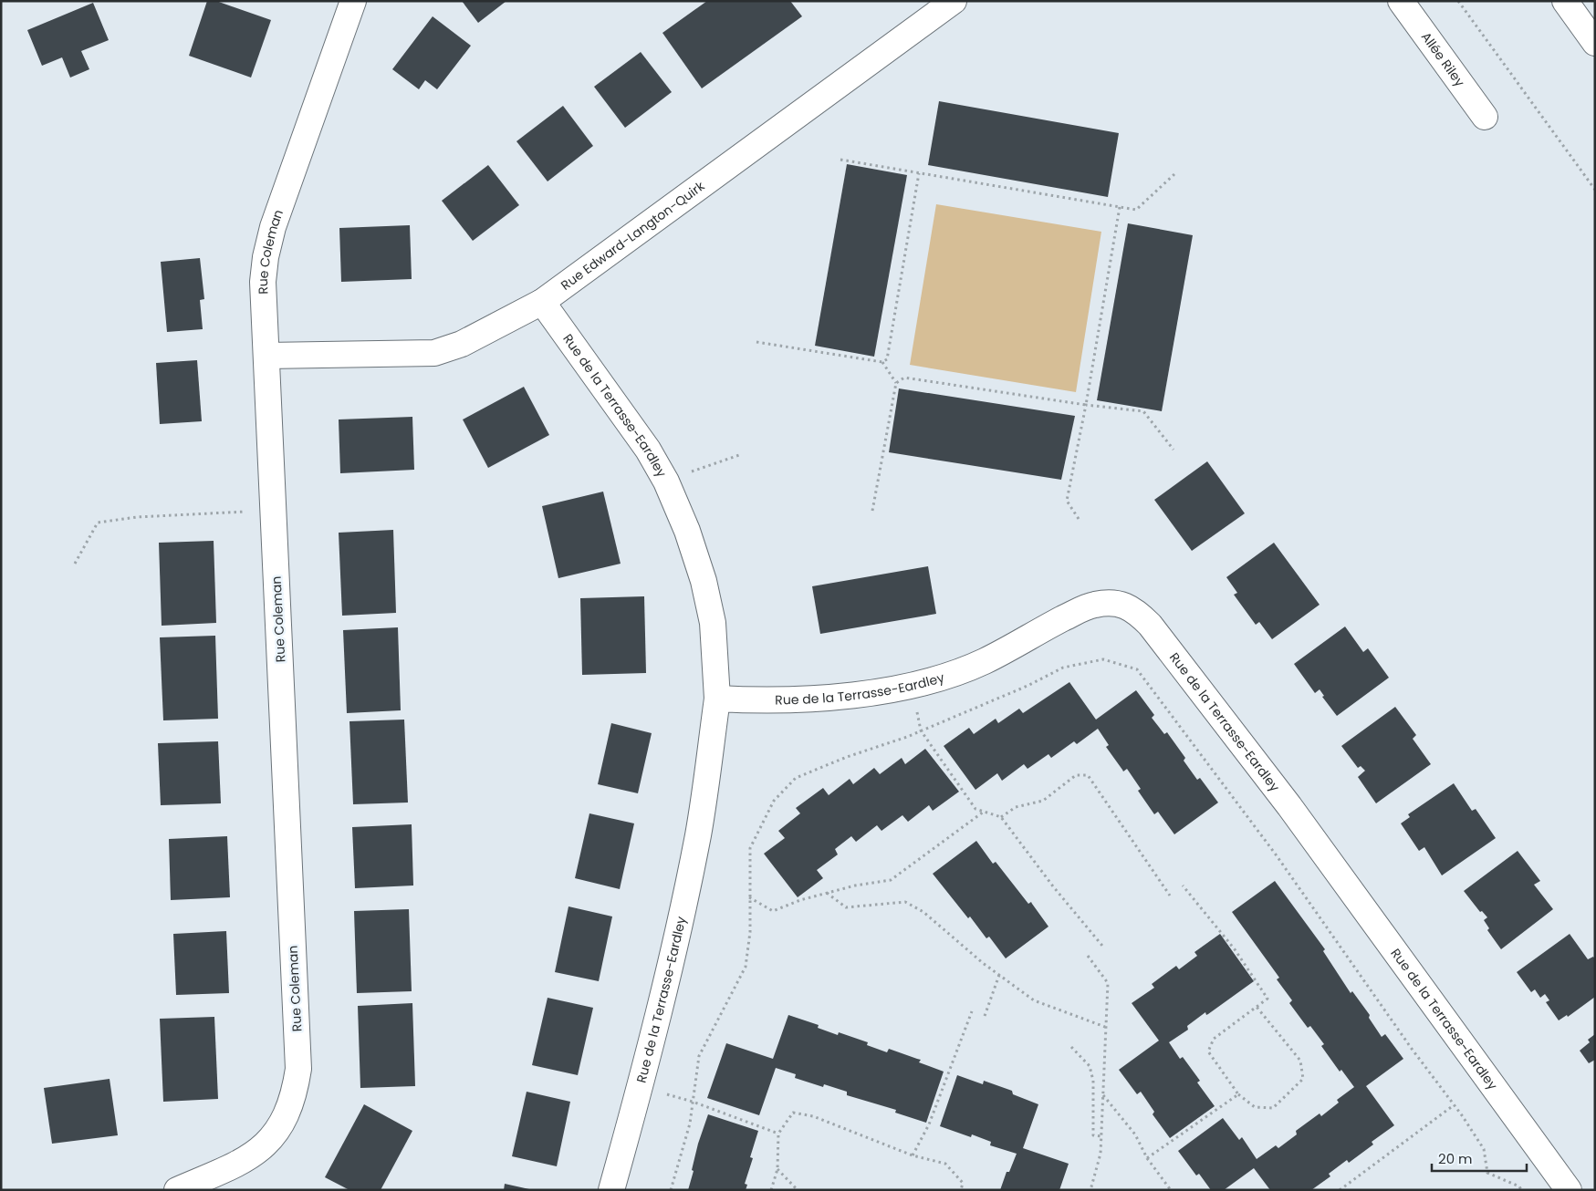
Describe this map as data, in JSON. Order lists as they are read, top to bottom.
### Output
{
  "streets": {
    "main road": [
      "Allée Riley",
      "Rue Edward-Langton-Quirk",
      "Rue Coleman",
      "Rue de la Terrasse-Eardley"
    ]
  },
  "crossings": [
    ["Rue Edward-Langton-Quirk", "Rue Coleman"],
    ["Rue Edward-Langton-Quirk", "Rue de la Terrasse-Eardley"]
  ],
  "scale_bar": "20 m"
}
